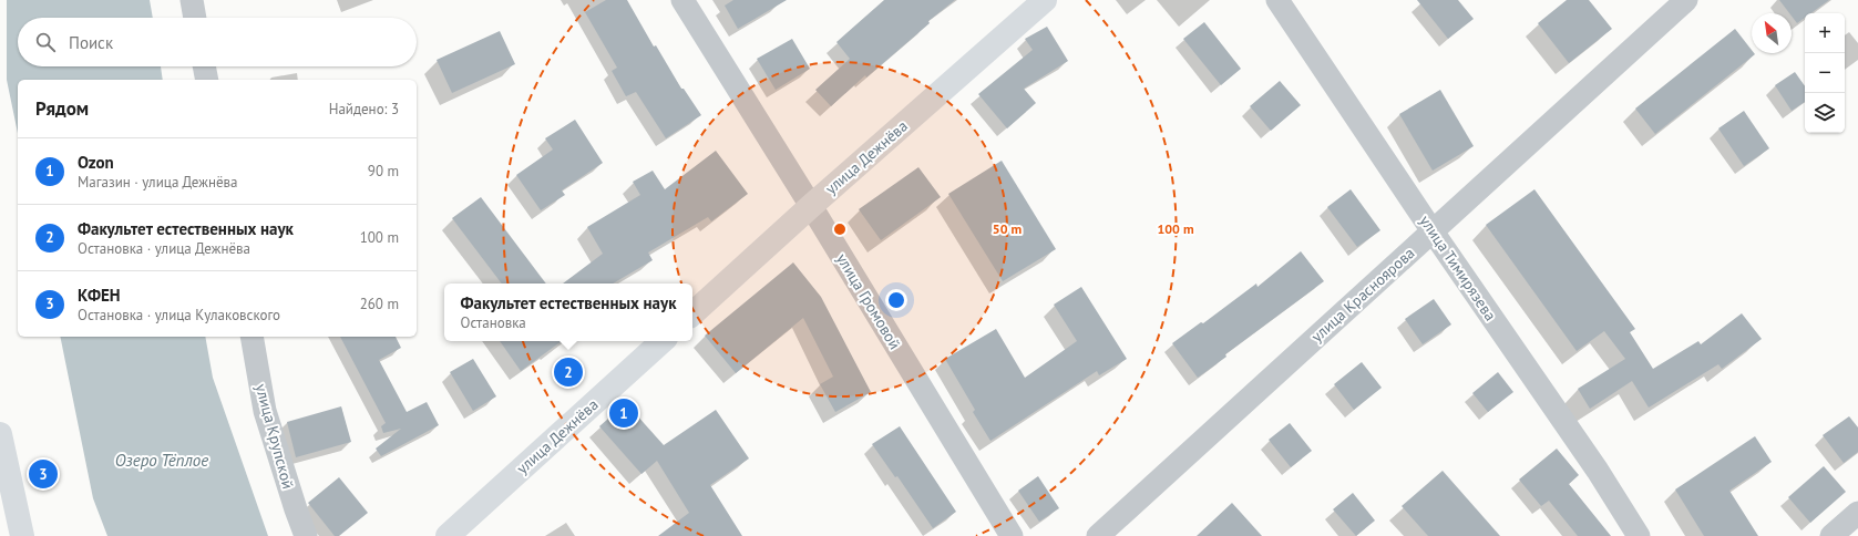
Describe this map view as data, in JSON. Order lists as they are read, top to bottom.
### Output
{
  "streets": {
    "main road": ["улица Дежнёва"],
    "street": [
      "улица Тимирязева",
      "улица Красноярова",
      "улица Громовой",
      "улица Крупской"
    ]
  },
  "crossings": [
    ["улица Дежнёва", "улица Громовой"],
    ["улица Тимирязева", "улица Красноярова"]
  ],
  "water": ["Озеро Тёплое"],
  "north": "top left",
  "page": {
    "map_buttons": ["+", "−"],
    "search": "Поиск",
    "heading": ["Рядом", "Найдено: 3"],
    "list": [
      {
        "mark": "1",
        "name": "Ozon",
        "note": "Магазин · улица Дежнёва",
        "value": "90 m"
      },
      {
        "mark": "2",
        "name": "Факультет естественных наук",
        "note": "Остановка · улица Дежнёва",
        "value": "100 m"
      },
      {
        "mark": "3",
        "name": "КФЕН",
        "note": "Остановка · улица Кулаковского",
        "value": "260 m"
      }
    ],
    "popup": ["Факультет естественных наук", "Остановка"],
    "pins": ["2", "1", "3"]
  },
  "rings": ["50 m", "100 m"]
}
